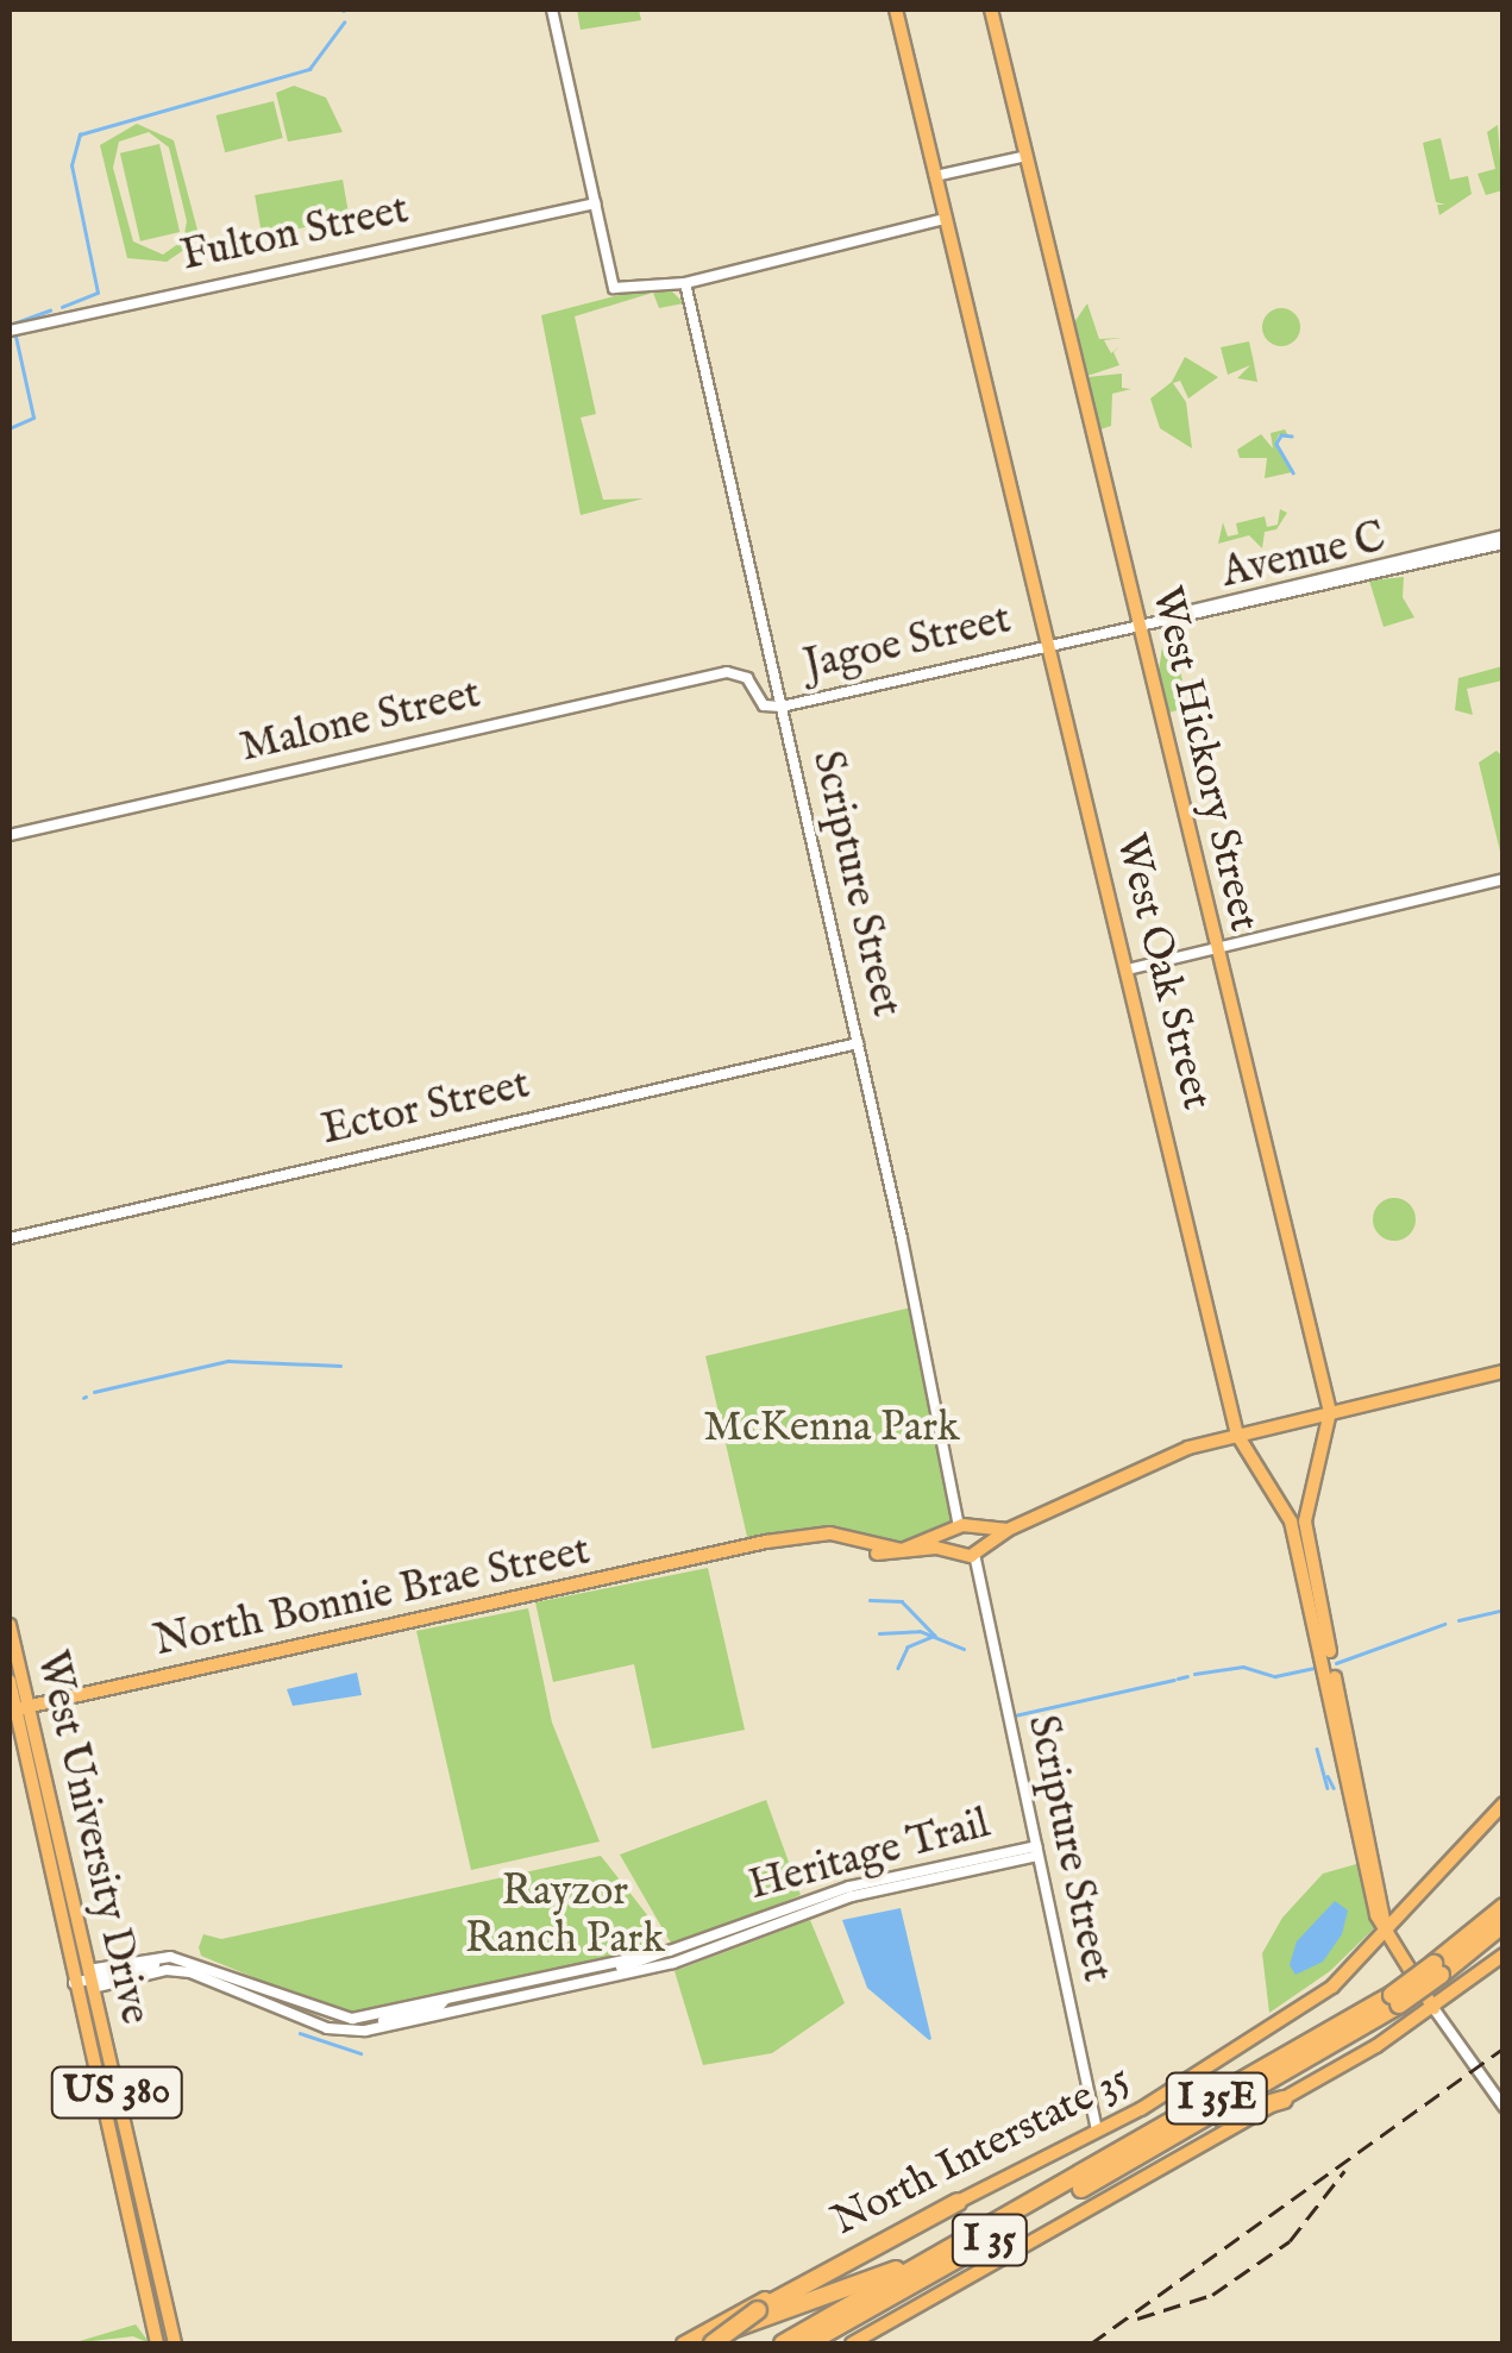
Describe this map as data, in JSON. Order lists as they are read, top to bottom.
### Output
{
  "streets": {
    "highway": ["I 35E", "I 35"],
    "main road": [
      "West Hickory Street",
      "West Oak Street",
      "North Bonnie Brae Street",
      "West University Drive",
      "US 380",
      "North Interstate 35"
    ],
    "street": [
      "Fulton Street",
      "Avenue C",
      "Jagoe Street",
      "Malone Street",
      "Scripture Street",
      "Ector Street",
      "Heritage Trail"
    ]
  },
  "crossings": [
    ["Avenue C", "Jagoe Street"],
    ["Avenue C", "West Hickory Street"],
    ["Jagoe Street", "Malone Street"],
    ["Jagoe Street", "West Hickory Street"],
    ["Jagoe Street", "Scripture Street"],
    ["Jagoe Street", "West Oak Street"],
    ["West Hickory Street", "West Oak Street"],
    ["West Hickory Street", "North Bonnie Brae Street"],
    ["Scripture Street", "Ector Street"],
    ["Scripture Street", "North Bonnie Brae Street"],
    ["Scripture Street", "Heritage Trail"],
    ["Scripture Street", "North Interstate 35"],
    ["West Oak Street", "North Bonnie Brae Street"],
    ["West Oak Street", "North Interstate 35"],
    ["North Bonnie Brae Street", "West University Drive"],
    ["West University Drive", "Heritage Trail"],
    ["I 35E", "I 35"]
  ],
  "parks": ["McKenna Park", "Rayzor Ranch Park"]
}
